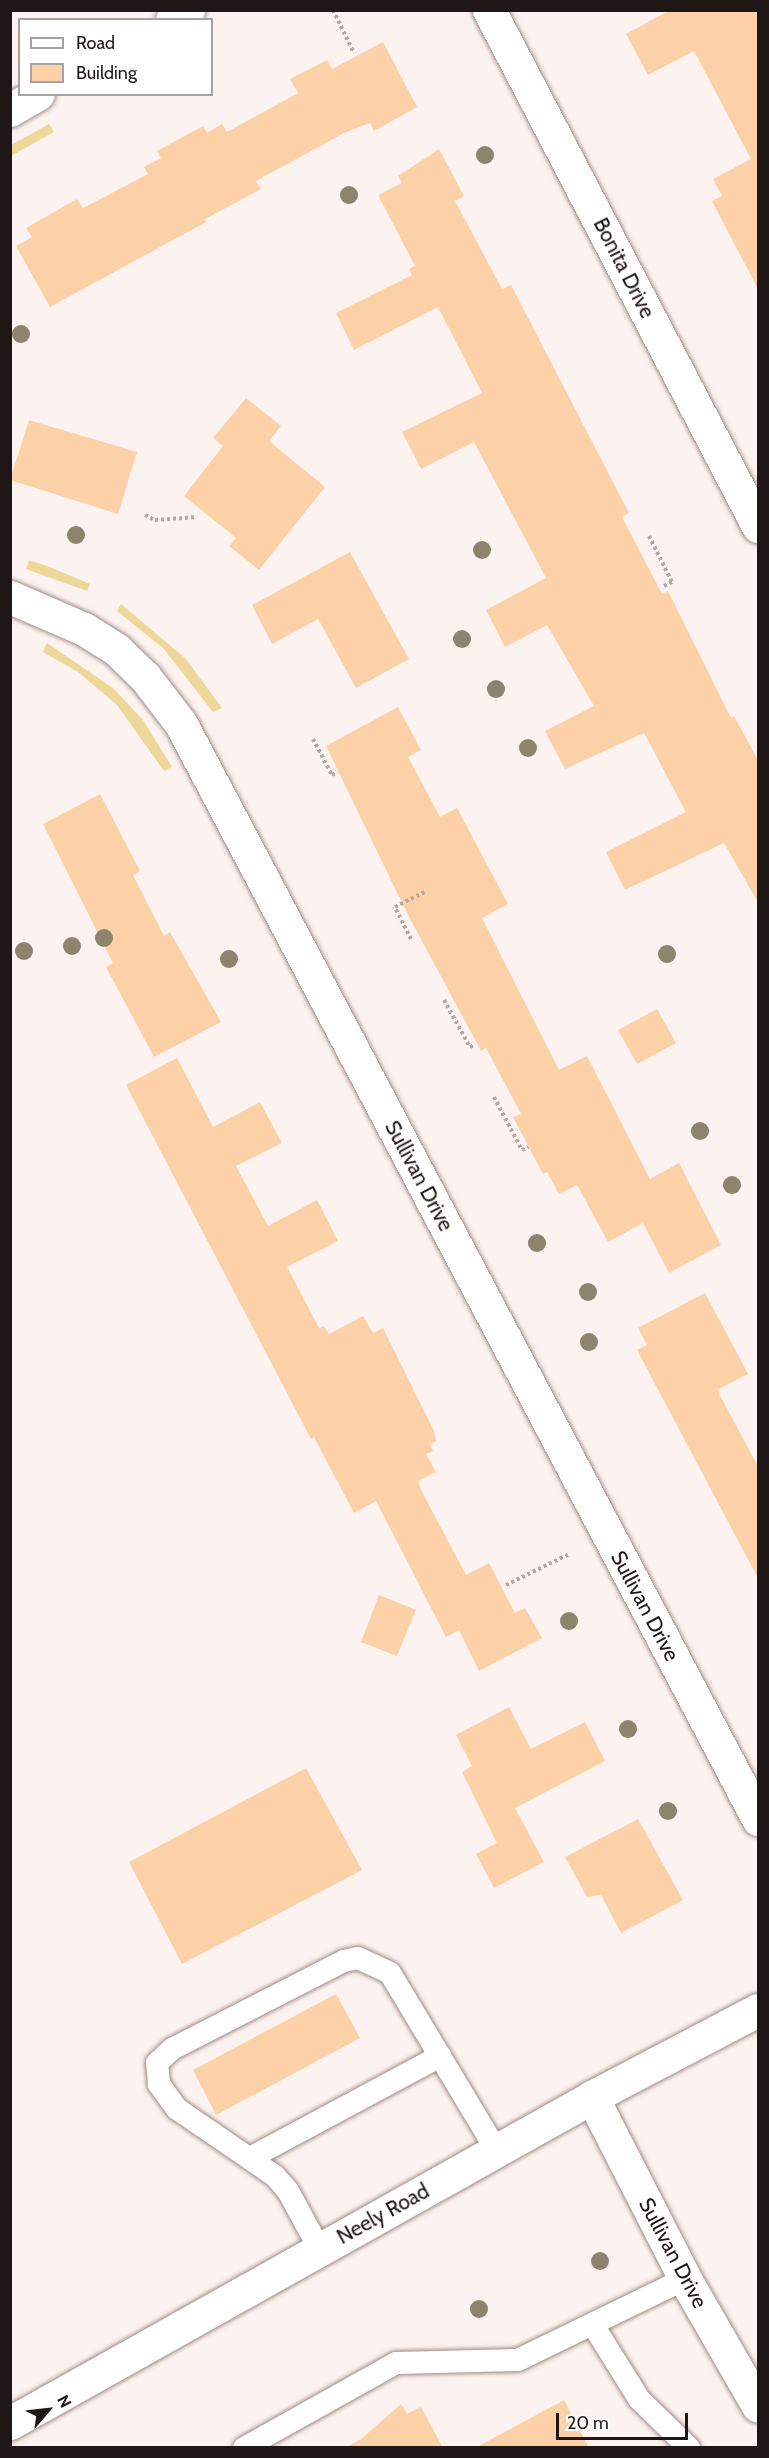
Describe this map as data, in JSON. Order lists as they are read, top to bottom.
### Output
{
  "streets": {
    "street": ["Bonita Drive", "Sullivan Drive", "Neely Road"]
  },
  "crossings": [
    ["Sullivan Drive", "Neely Road"]
  ],
  "legend": ["Road", "Building"],
  "scale_bar": "20 m",
  "north": "top right"
}
